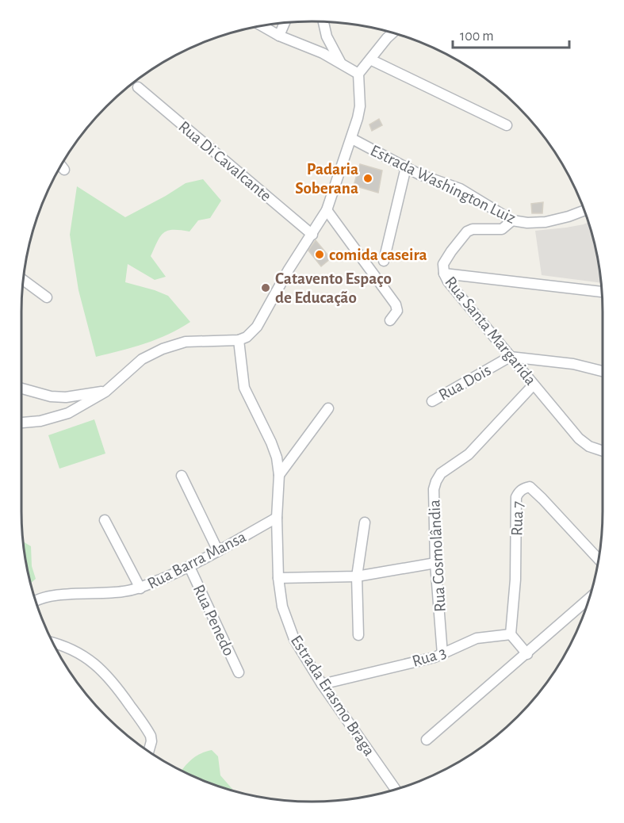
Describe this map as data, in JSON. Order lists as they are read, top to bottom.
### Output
{
  "streets": {
    "street": [
      "Rua Di Cavalcante",
      "Estrada Washington Luiz",
      "Rua Santa Margarida",
      "Rua Dois",
      "Rua 7",
      "Rua Cosmolândia",
      "Rua Barra Mansa",
      "Rua Penedo",
      "Rua 3",
      "Estrada Erasmo Braga"
    ]
  },
  "crossings": [
    ["Estrada Washington Luiz", "Rua Santa Margarida"],
    ["Rua Santa Margarida", "Rua Dois"],
    ["Rua Santa Margarida", "Rua Cosmolândia"],
    ["Rua 7", "Rua 3"],
    ["Rua Cosmolândia", "Rua 3"],
    ["Rua Barra Mansa", "Rua Penedo"],
    ["Rua Barra Mansa", "Estrada Erasmo Braga"],
    ["Rua 3", "Estrada Erasmo Braga"]
  ],
  "places": ["Padaria Soberana", "comida caseira", "Catavento Espaço de Educação"],
  "scale_bar": "100 m"
}
